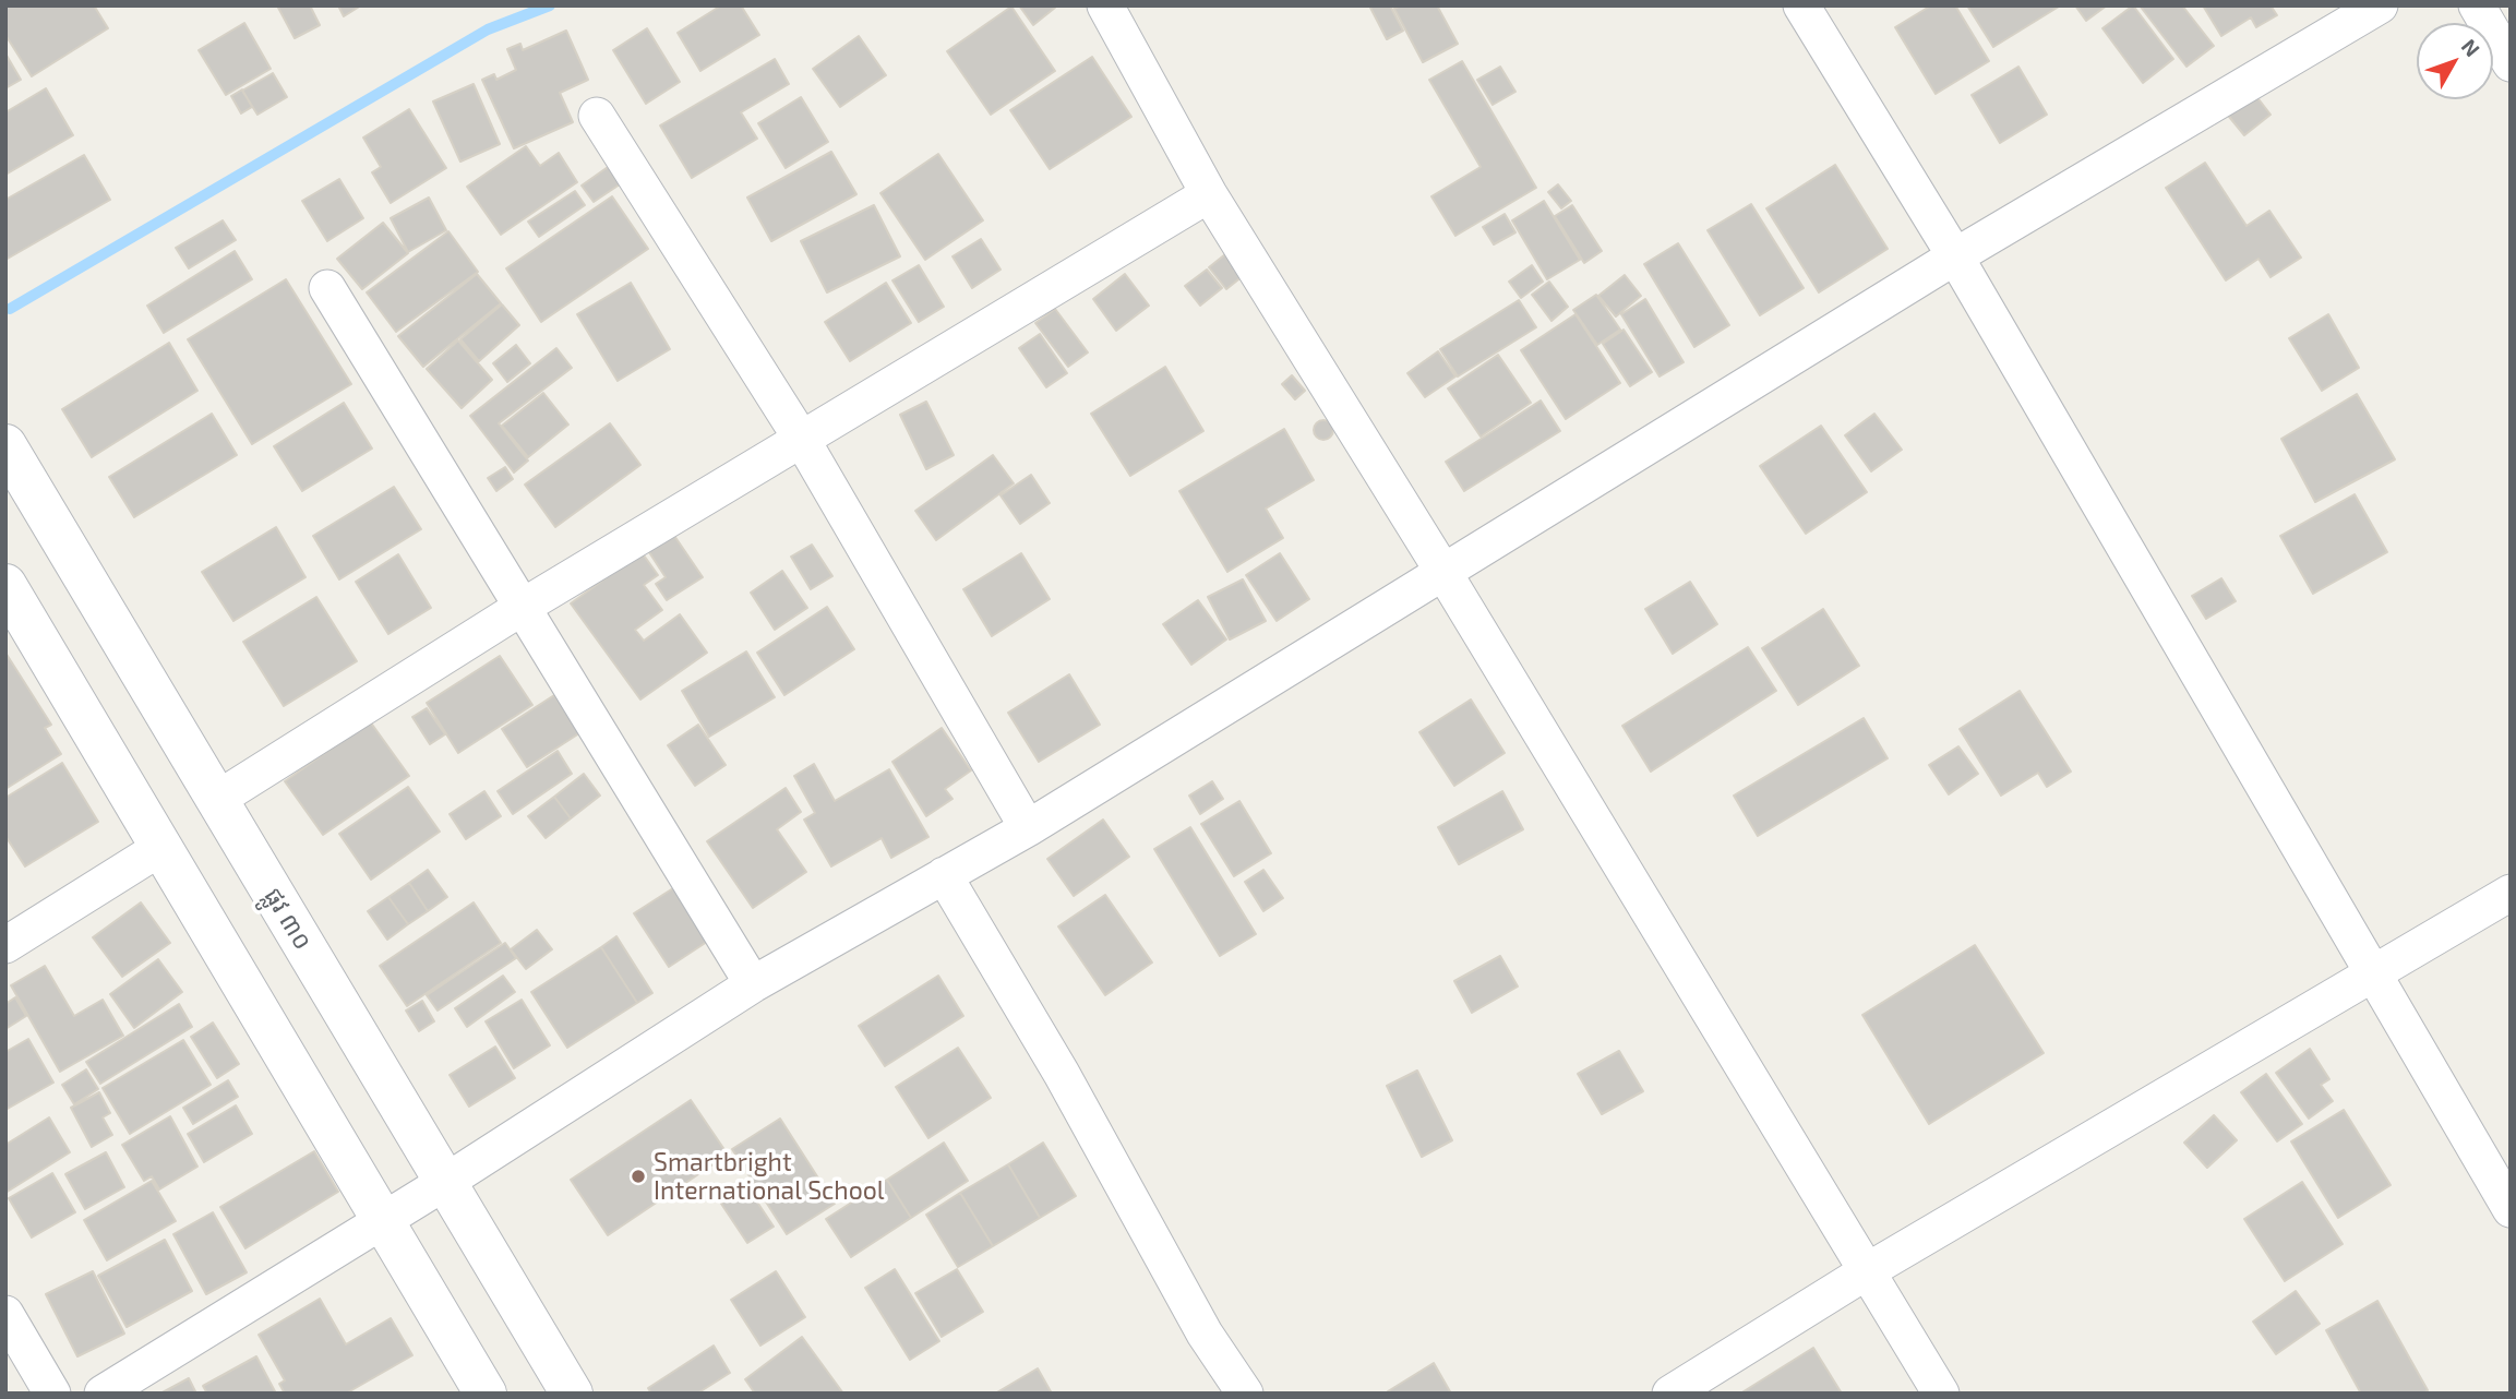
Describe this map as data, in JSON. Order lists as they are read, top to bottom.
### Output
{
  "streets": {
    "street": ["ផ្លូវ ៣០"]
  },
  "places": ["Smartbright International School"],
  "north": "top right"
}
